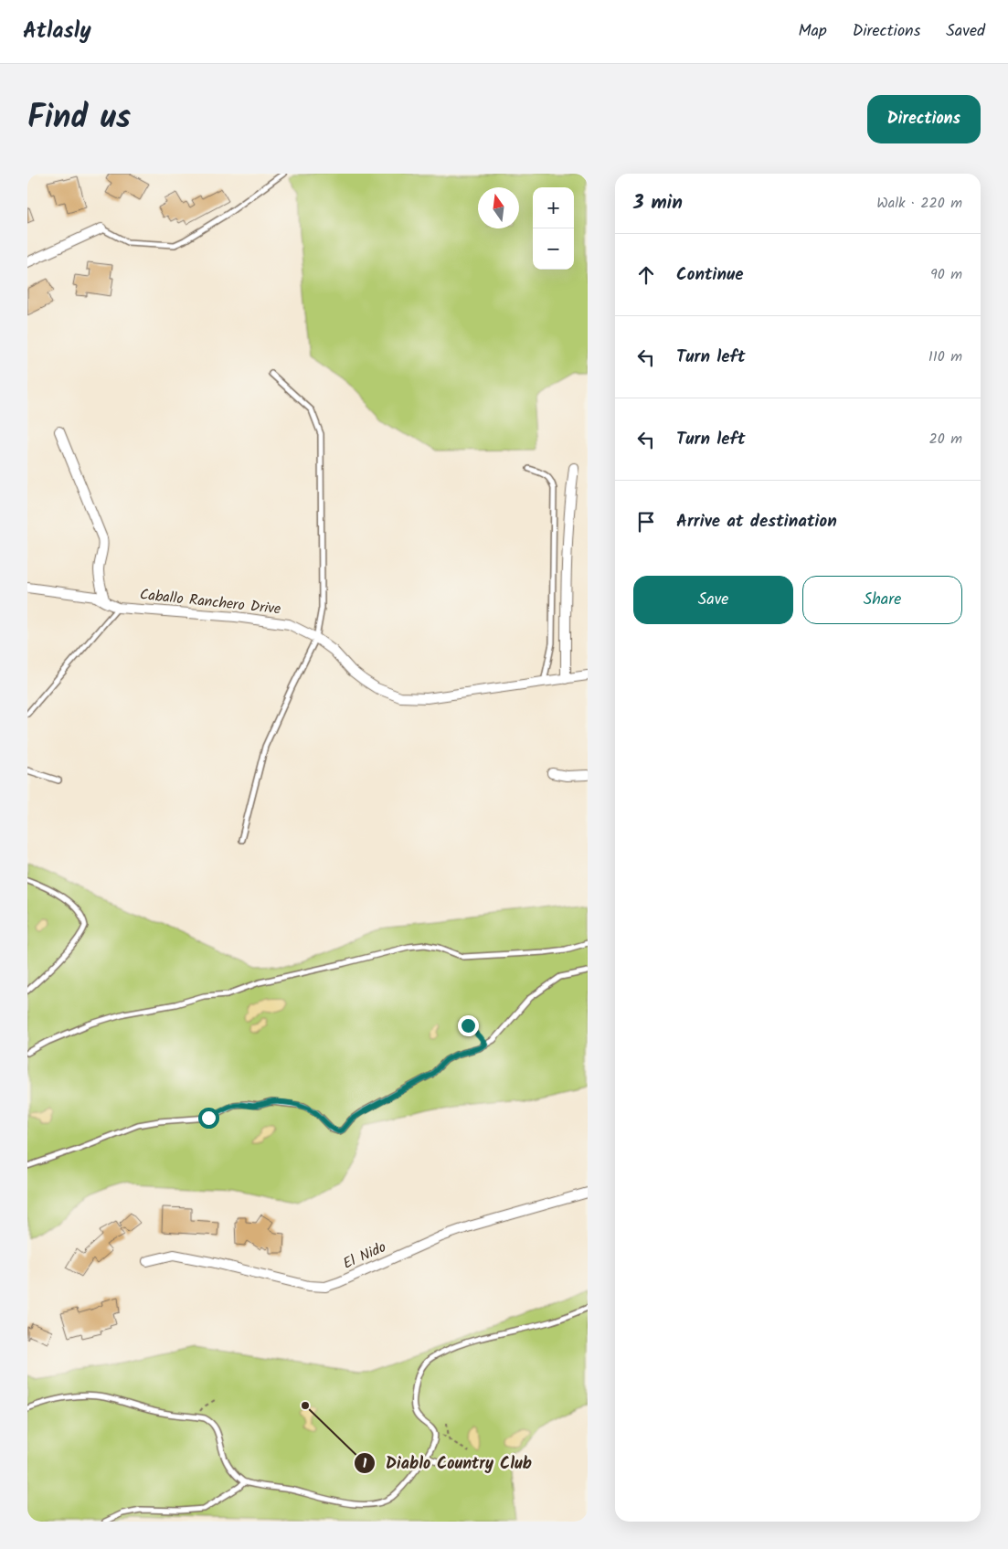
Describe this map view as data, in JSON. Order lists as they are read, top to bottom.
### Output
{
  "streets": {
    "street": ["Caballo Ranchero Drive", "El Nido"]
  },
  "places": ["Diablo Country Club"],
  "north": "top",
  "page": {
    "header": "Atlasly",
    "nav": ["Map", "Directions", "Saved"],
    "title": "Find us",
    "buttons": [
      "Directions",
      ["Save", "Share"]
    ],
    "heading": ["3 min", "Walk · 220 m"],
    "map_buttons": ["+", "−"],
    "list": [
      ["Continue", "90 m"],
      ["Turn left", "110 m"],
      ["Turn left", "20 m"],
      "Arrive at destination"
    ]
  }
}
